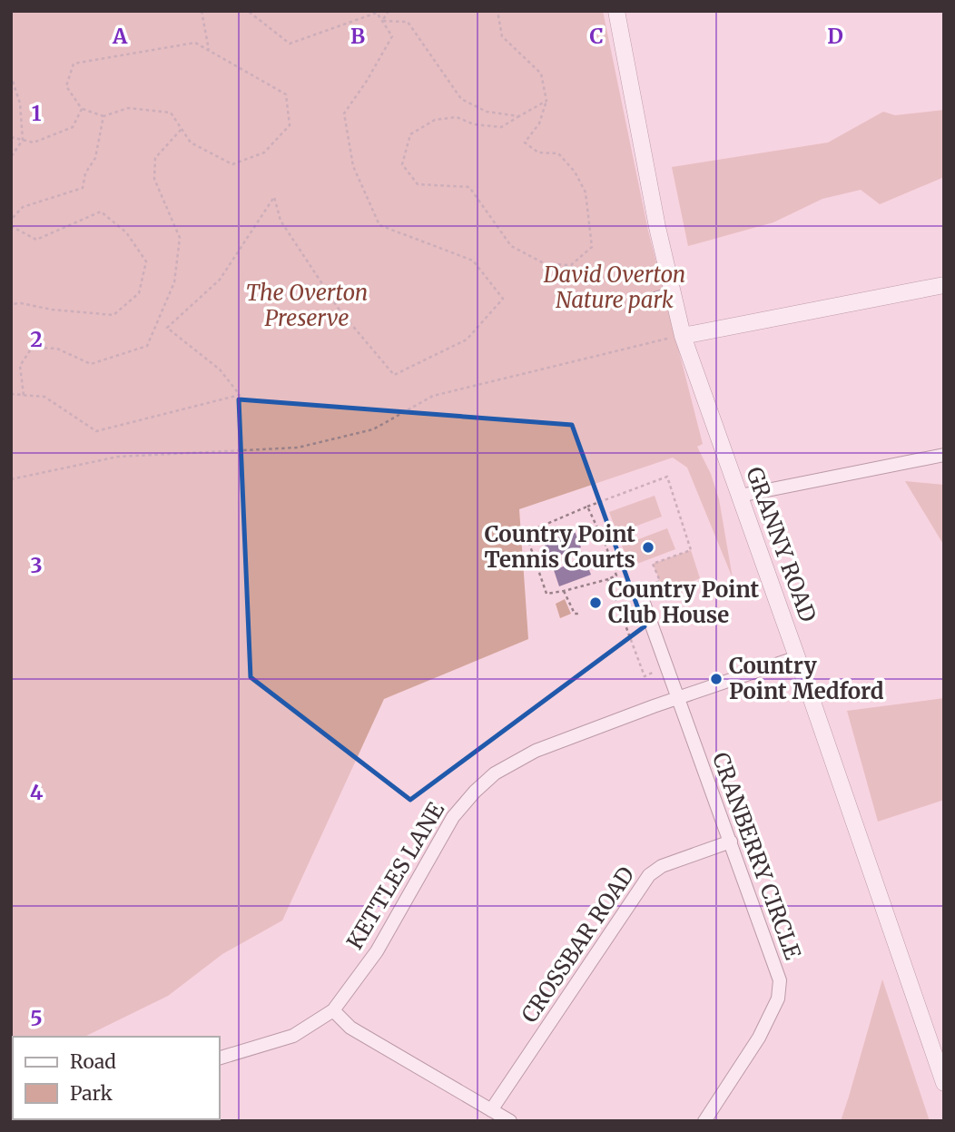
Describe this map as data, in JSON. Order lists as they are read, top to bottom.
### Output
{
  "streets": {
    "street": [
      "GRANNY ROAD",
      "CRANBERRY CIRCLE",
      "KETTLES LANE",
      "CROSSBAR ROAD"
    ]
  },
  "crossings": [
    ["GRANNY ROAD", "KETTLES LANE"],
    ["CRANBERRY CIRCLE", "KETTLES LANE"],
    ["CRANBERRY CIRCLE", "CROSSBAR ROAD"]
  ],
  "parks": ["David Overton Nature park", "The Overton Preserve"],
  "places": ["Country Point Tennis Courts", "Country Point Club House", "Country Point Medford"],
  "legend": ["Road", "Park"],
  "grid": {
    "columns": [
      "A",
      "B",
      "C",
      "D"
    ],
    "rows": [
      "1",
      "2",
      "3",
      "4",
      "5"
    ]
  }
}
